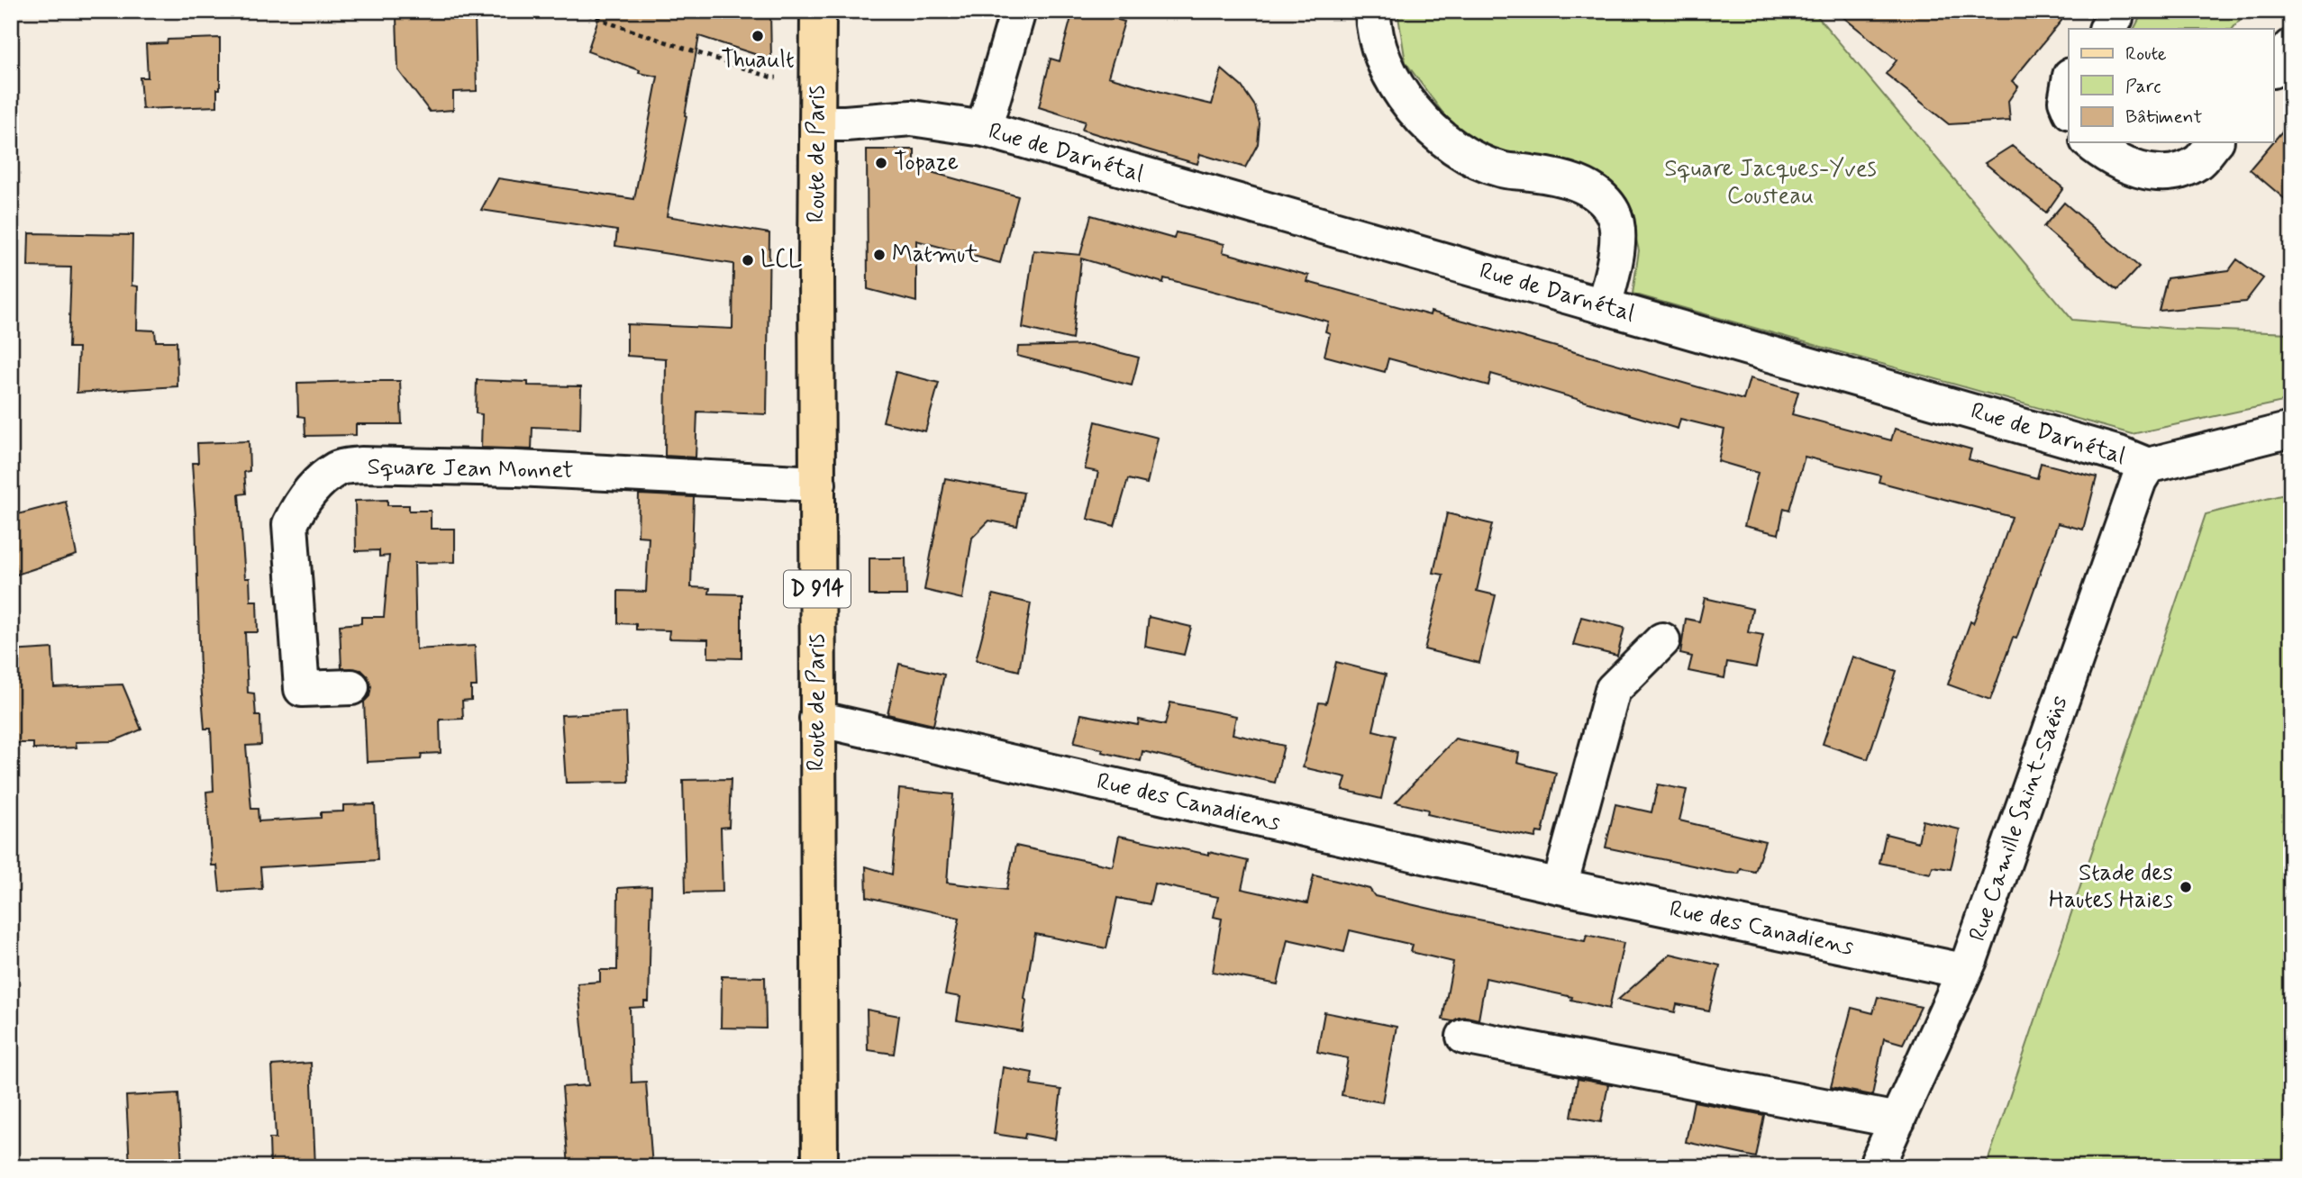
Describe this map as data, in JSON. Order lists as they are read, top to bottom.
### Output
{
  "streets": {
    "main road": ["Route de Paris", "D 914"],
    "street": [
      "Rue de Darnétal",
      "Square Jean Monnet",
      "Rue des Canadiens",
      "Rue Camille Saint-Saëns"
    ]
  },
  "crossings": [
    ["Rue de Darnétal", "Route de Paris"],
    ["Rue de Darnétal", "Rue Camille Saint-Saëns"],
    ["Route de Paris", "Square Jean Monnet"],
    ["Route de Paris", "Rue des Canadiens"],
    ["Rue des Canadiens", "Rue Camille Saint-Saëns"]
  ],
  "parks": ["Square Jacques-Yves Cousteau"],
  "places": [
    "Thuault",
    "Topaze",
    "Matmut",
    "LCL",
    "Stade des Hautes Haies"
  ],
  "legend": ["Route", "Parc", "Bâtiment"]
}
